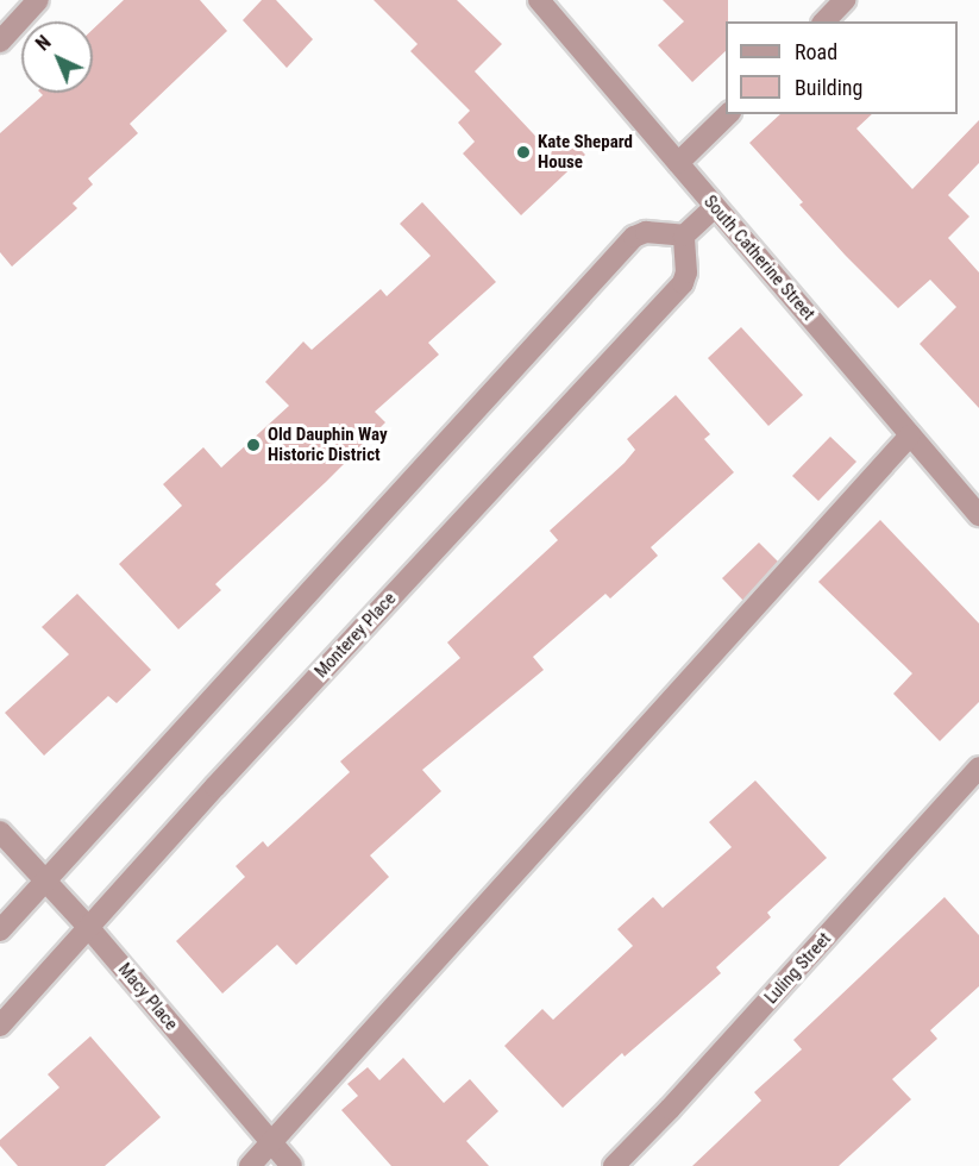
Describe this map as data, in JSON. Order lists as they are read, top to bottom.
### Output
{
  "streets": {
    "street": [
      "South Catherine Street",
      "Monterey Place",
      "Luling Street",
      "Macy Place"
    ]
  },
  "crossings": [
    ["Monterey Place", "Macy Place"]
  ],
  "places": ["Kate Shepard House", "Old Dauphin Way Historic District"],
  "legend": ["Road", "Building"],
  "north": "top left"
}
